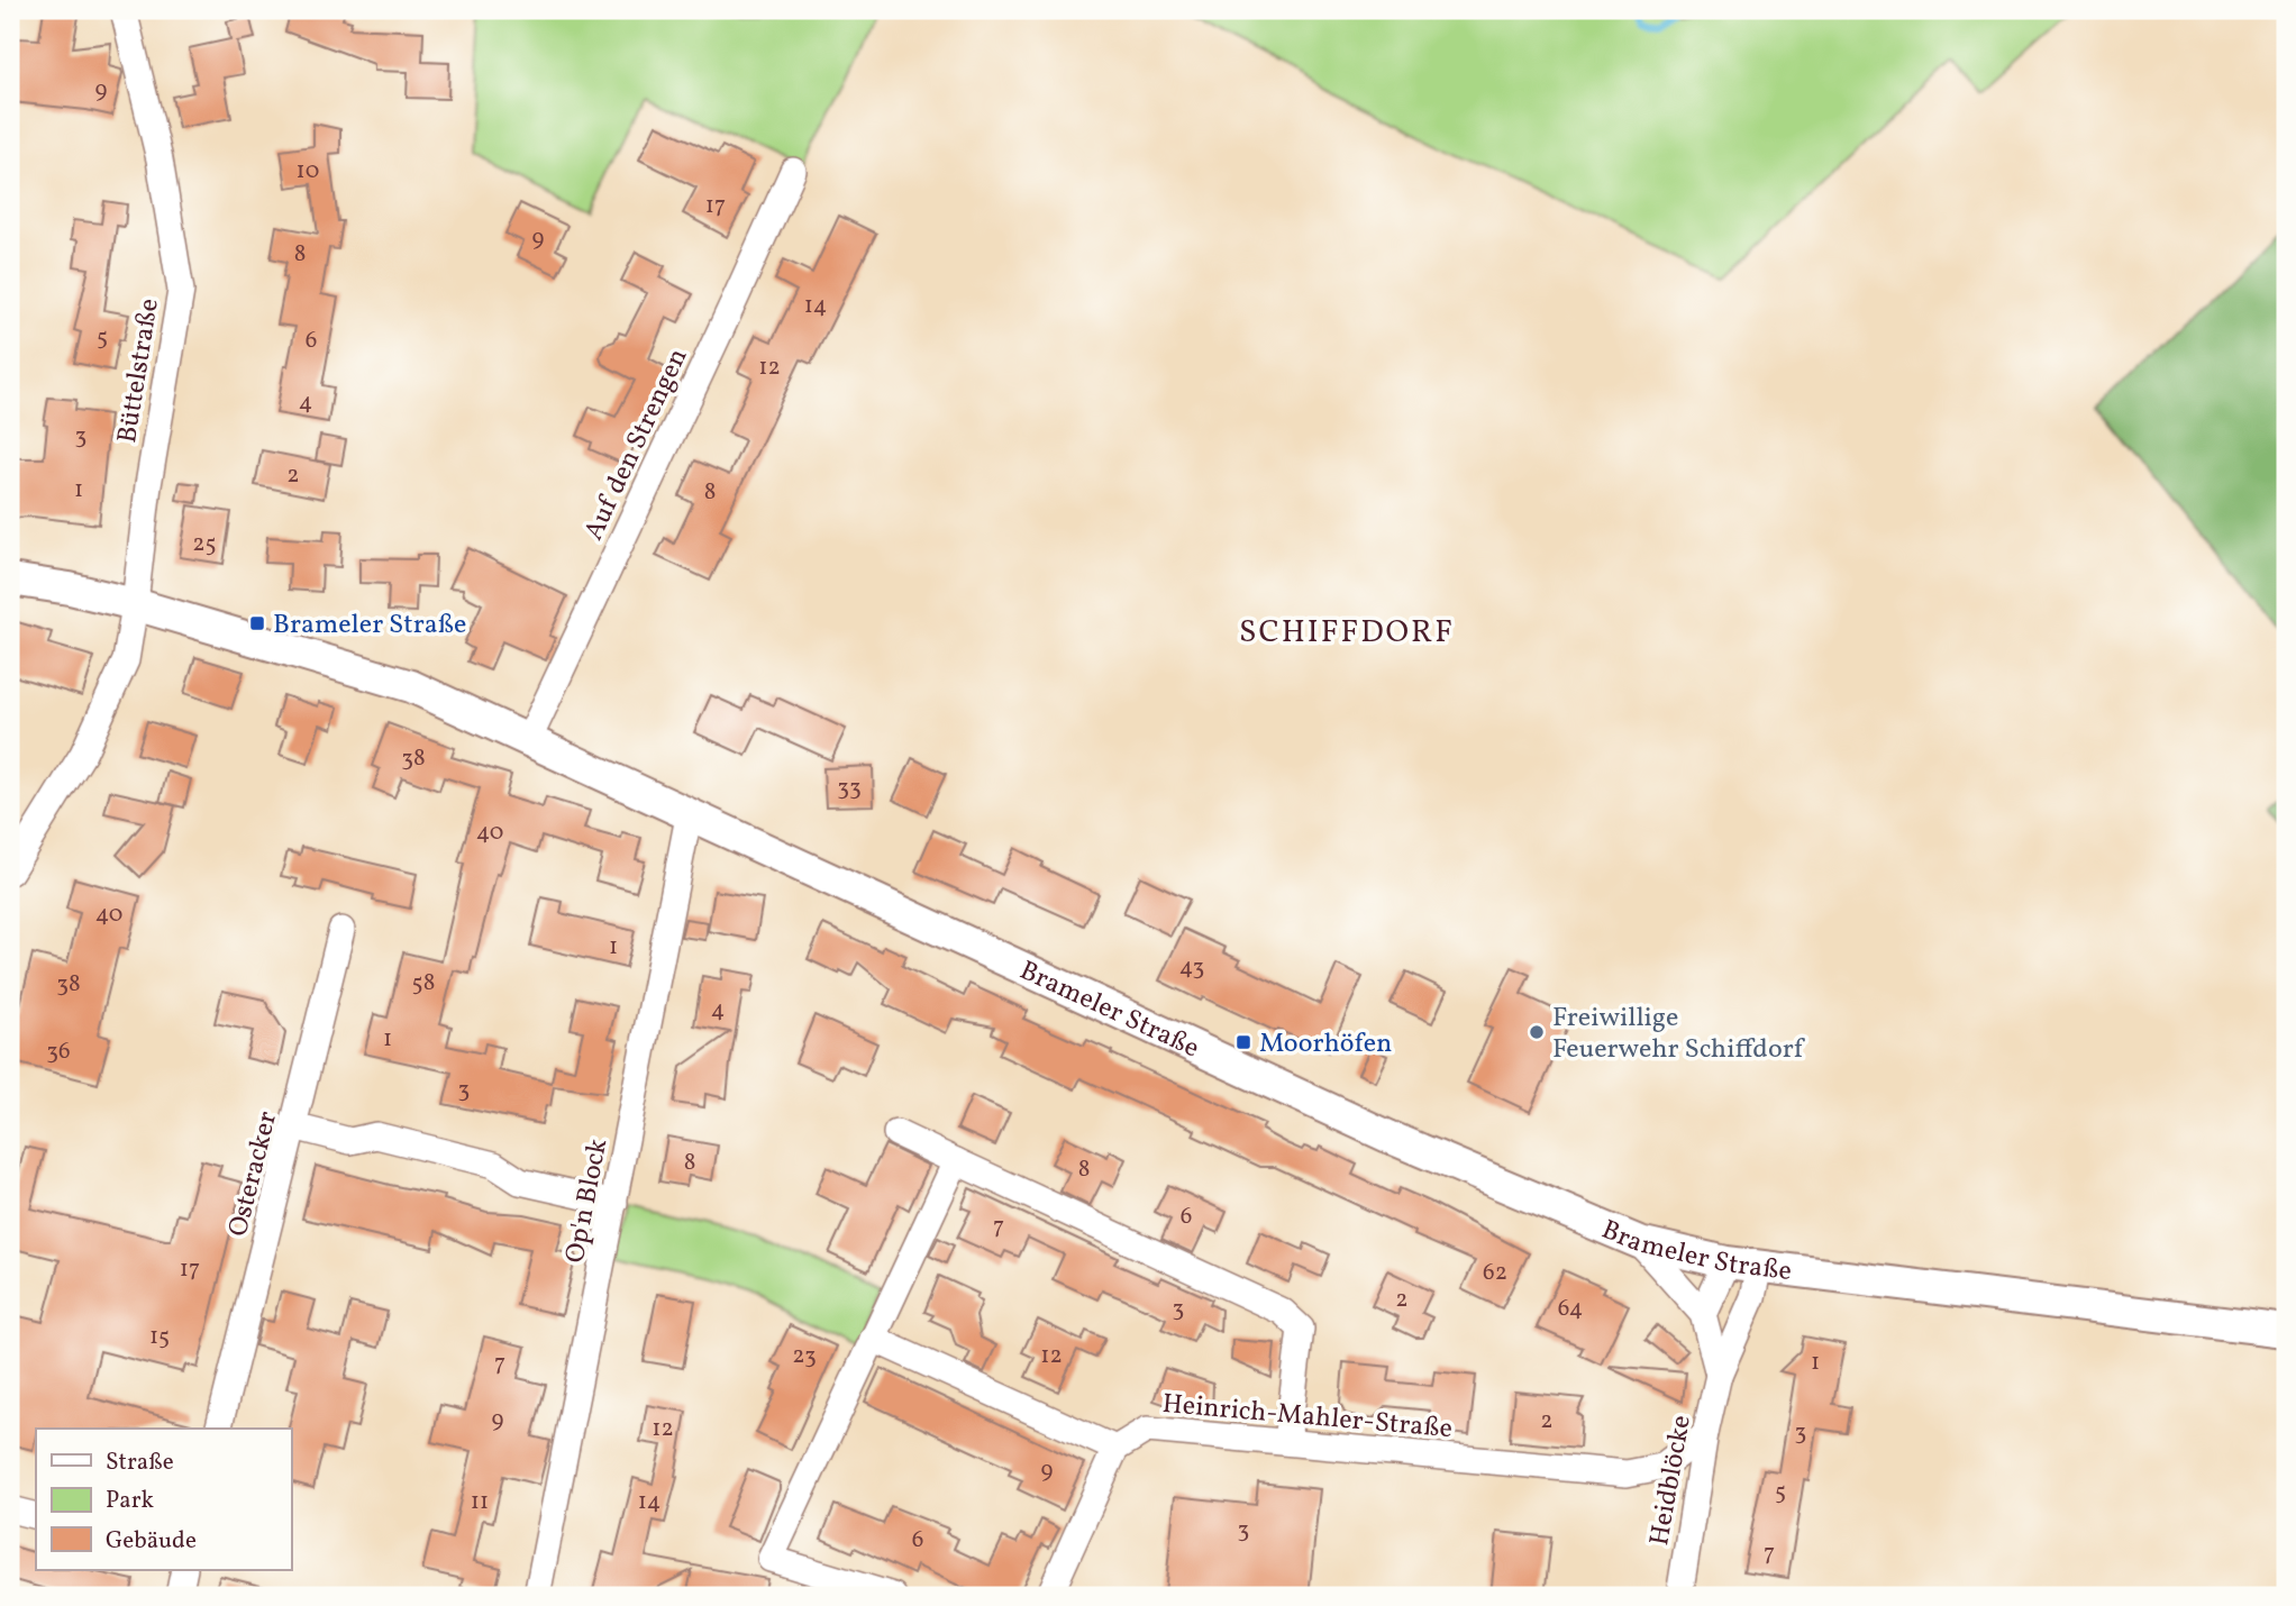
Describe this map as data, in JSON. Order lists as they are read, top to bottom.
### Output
{
  "streets": {
    "street": [
      "Büttelstraße",
      "Auf den Strengen",
      "Brameler Straße",
      "Osteracker",
      "Op'n Block",
      "Heinrich-Mahler-Straße",
      "Heidblöcke"
    ]
  },
  "crossings": [
    ["Büttelstraße", "Brameler Straße"],
    ["Auf den Strengen", "Brameler Straße"],
    ["Brameler Straße", "Op'n Block"],
    ["Brameler Straße", "Heidblöcke"],
    ["Heinrich-Mahler-Straße", "Heidblöcke"]
  ],
  "districts": ["SCHIFFDORF"],
  "places": {
    "transit": ["Brameler Straße", "Moorhöfen"],
    "other": ["Freiwillige Feuerwehr Schiffdorf"]
  },
  "house_numbers": [
    "9",
    "10",
    "17",
    "9",
    "8",
    "14",
    "5",
    "6",
    "12",
    "4",
    "3",
    "2",
    "1",
    "8",
    "25",
    "38",
    "33",
    "40",
    "40",
    "1",
    "43",
    "58",
    "38",
    "4",
    "1",
    "36",
    "3",
    "8",
    "8",
    "6",
    "7",
    "17",
    "62",
    "2",
    "3",
    "64",
    "15",
    "23",
    "12",
    "1",
    "7",
    "9",
    "2",
    "12",
    "3",
    "9",
    "5",
    "11",
    "14",
    "3",
    "6",
    "7"
  ],
  "legend": ["Straße", "Park", "Gebäude"]
}
